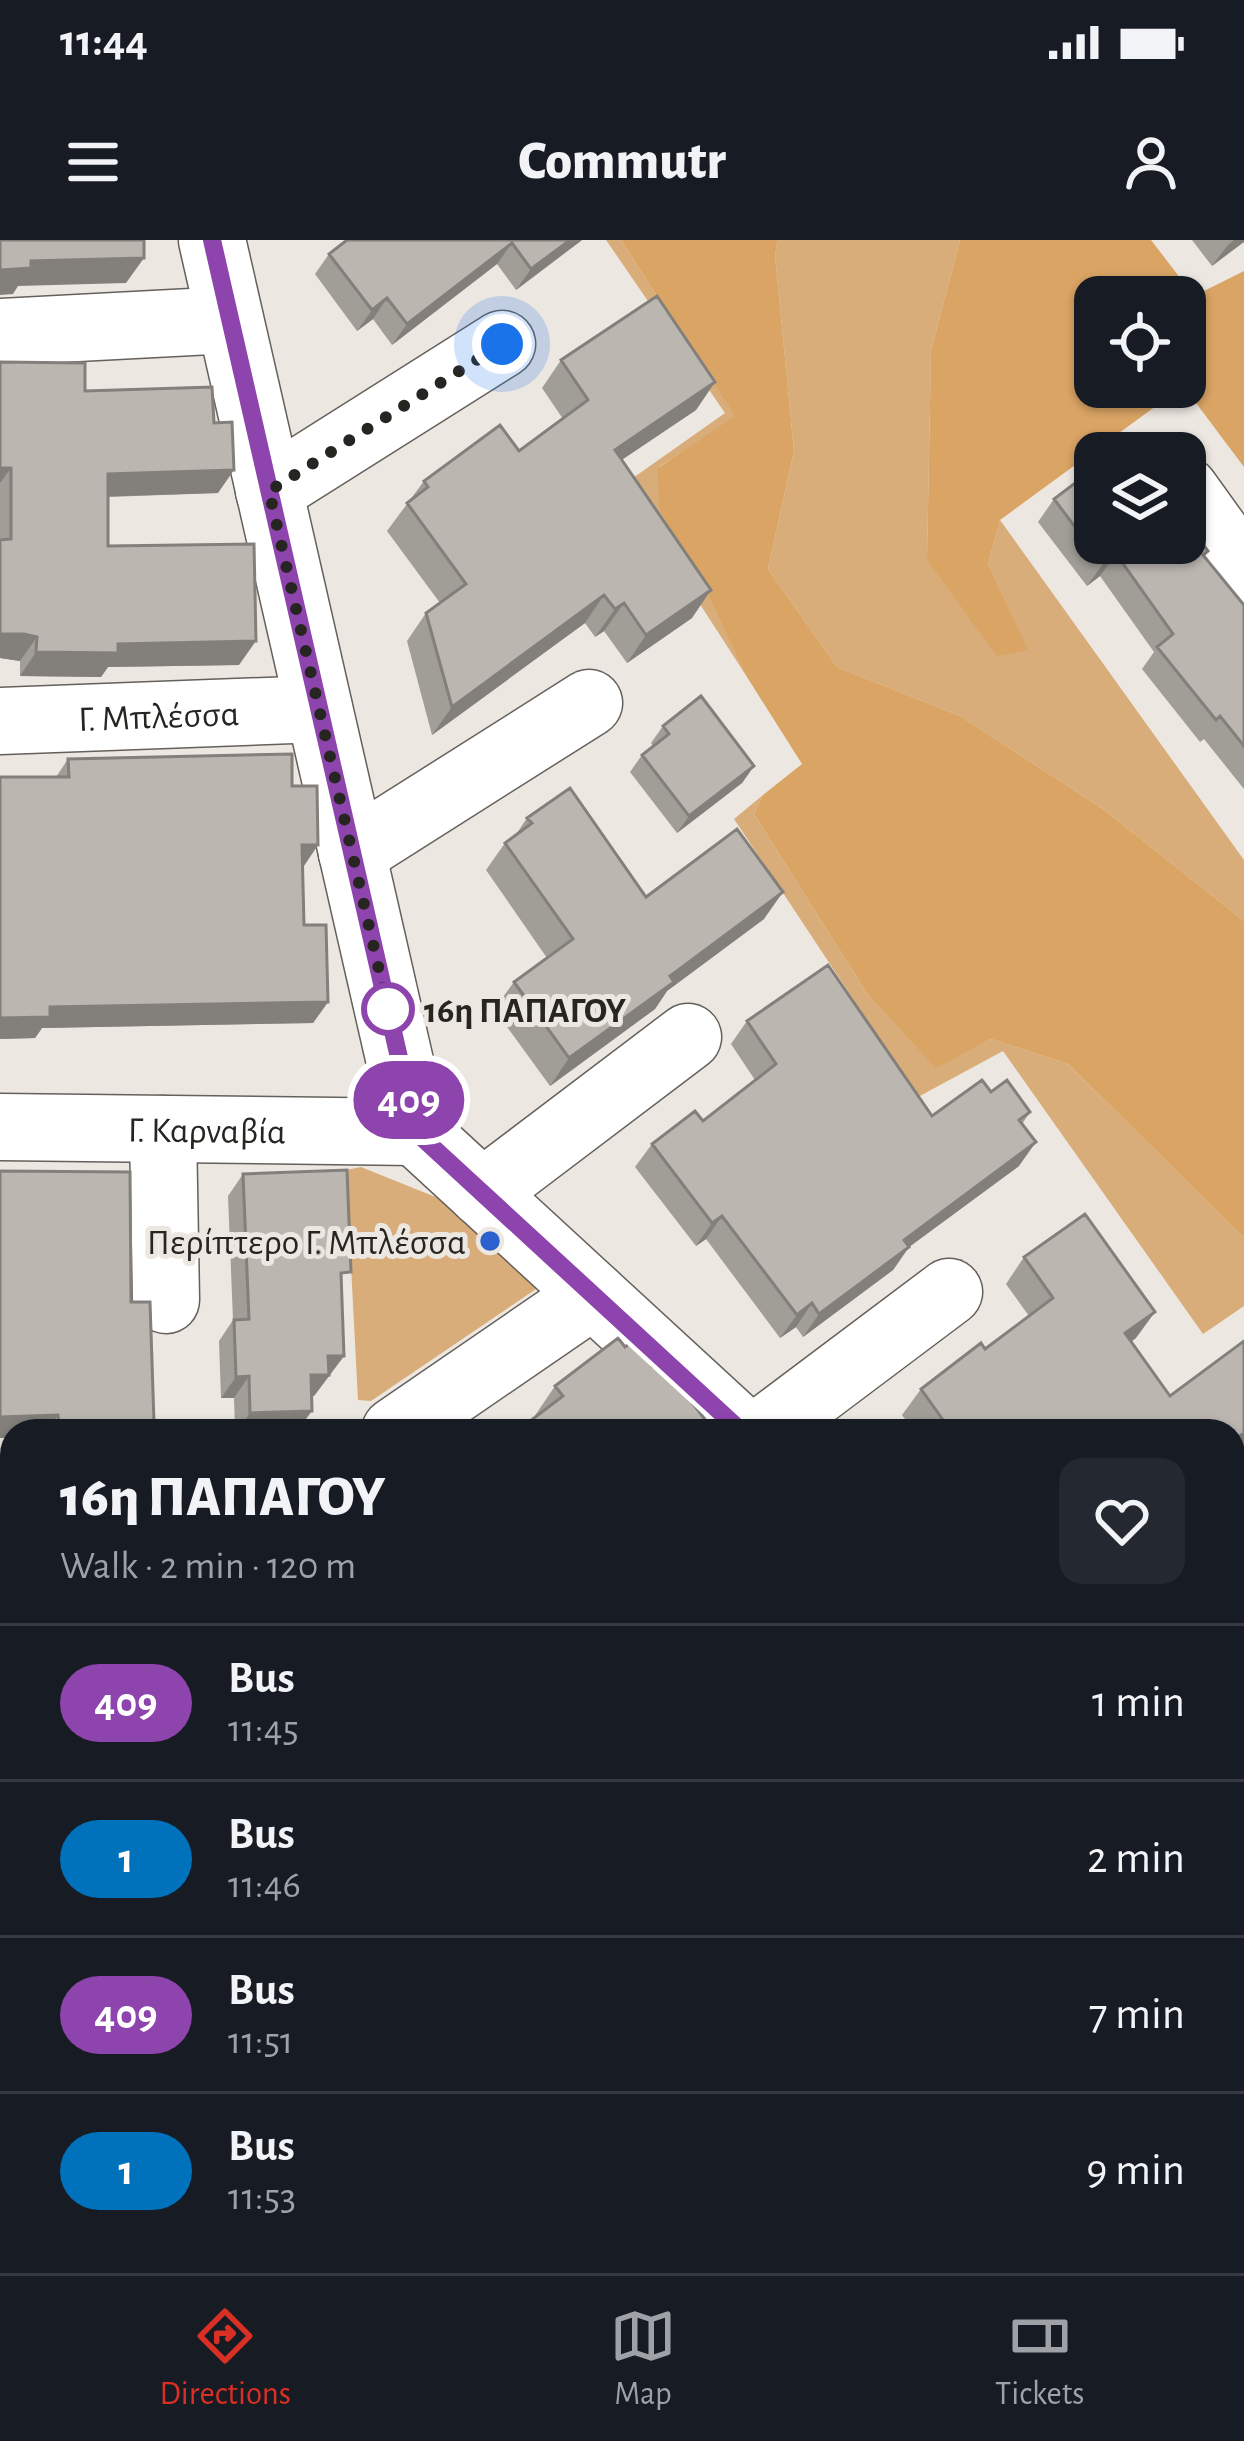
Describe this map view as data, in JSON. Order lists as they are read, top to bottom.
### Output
{
  "streets": {
    "street": ["Γ. Μπλέσσα", "Γ. Καρναβία"]
  },
  "places": ["16η ΠΑΠΑΓΟΥ", "Περίπτερο Γ. Μπλέσσα"],
  "lines": ["bus line 409"],
  "page": {
    "status": "11:44",
    "header": "Commutr",
    "on_map": "409",
    "heading": ["16η ΠΑΠΑΓΟΥ", "Walk · 2 min · 120 m"],
    "list": [
      {
        "mark": "409",
        "name": "Bus",
        "note": "11:45",
        "value": "1 min"
      },
      {
        "mark": "1",
        "name": "Bus",
        "note": "11:46",
        "value": "2 min"
      },
      {
        "mark": "409",
        "name": "Bus",
        "note": "11:51",
        "value": "7 min"
      },
      {
        "mark": "1",
        "name": "Bus",
        "note": "11:53",
        "value": "9 min"
      }
    ],
    "tabs": ["Directions", "Map", "Tickets"]
  }
}
